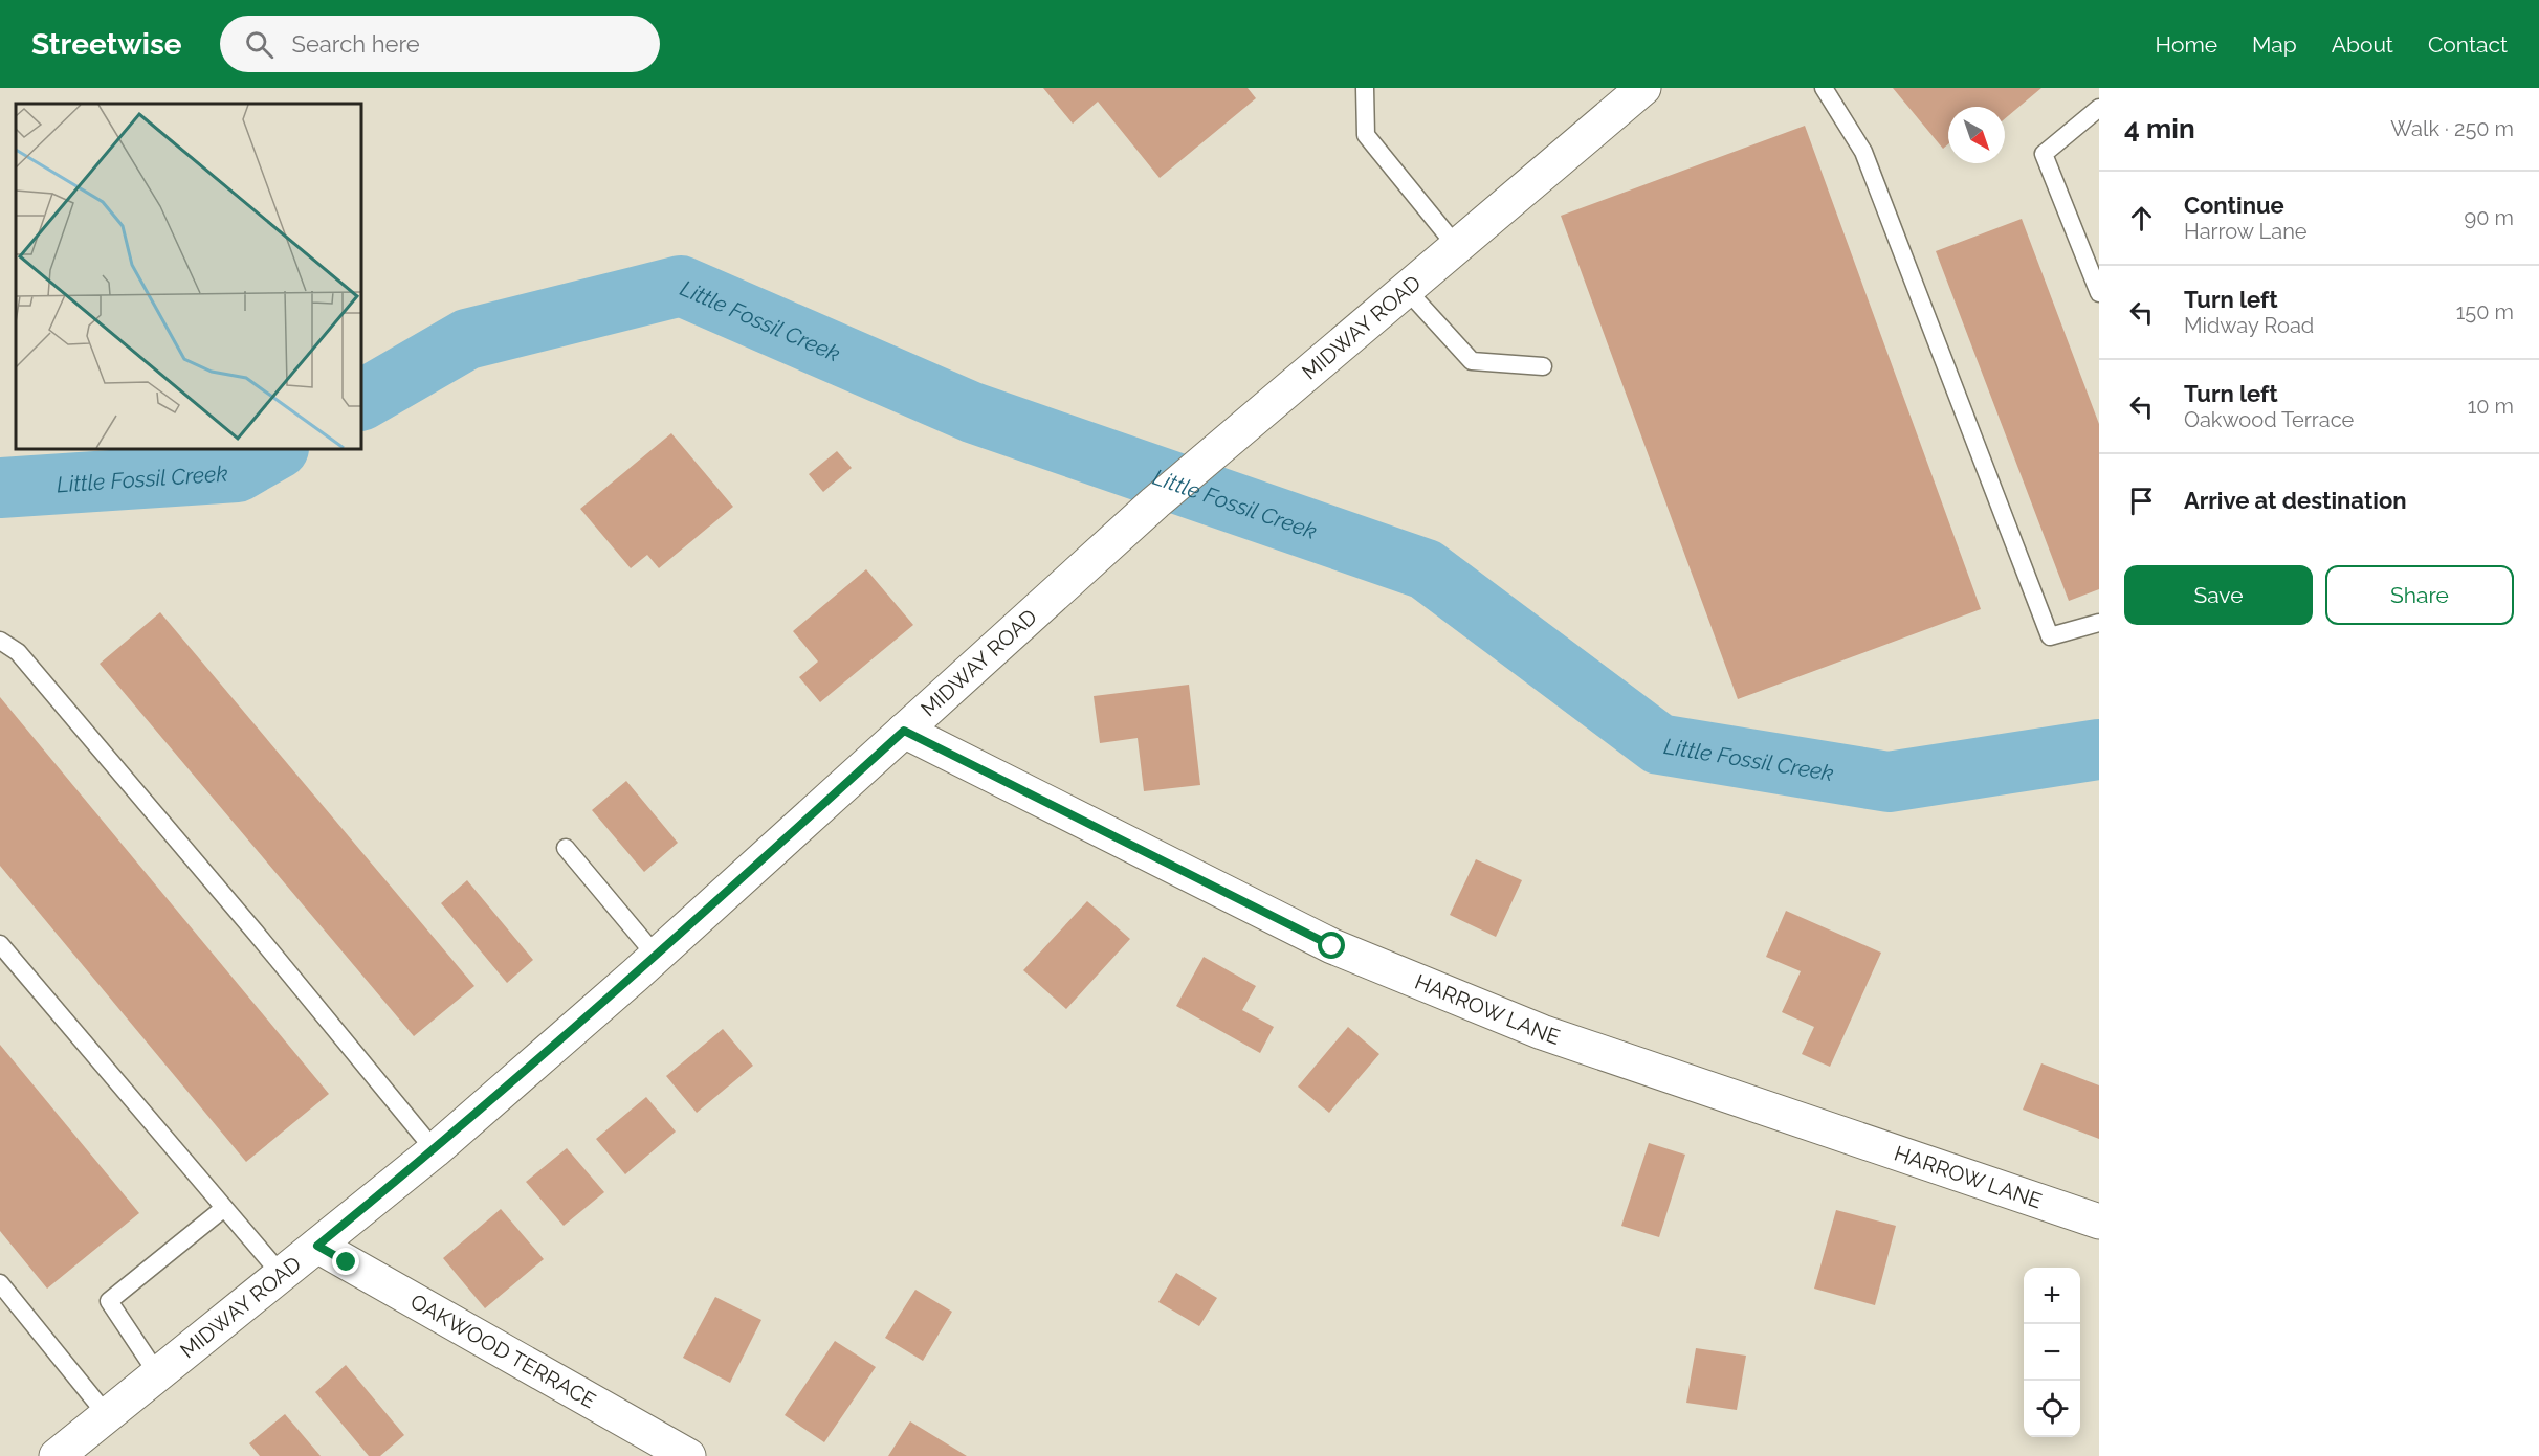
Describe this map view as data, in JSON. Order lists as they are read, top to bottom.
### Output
{
  "streets": {
    "main road": ["MIDWAY ROAD", "HARROW LANE", "OAKWOOD TERRACE"]
  },
  "crossings": [
    ["MIDWAY ROAD", "HARROW LANE"],
    ["MIDWAY ROAD", "OAKWOOD TERRACE"]
  ],
  "water": ["Little Fossil Creek"],
  "north": "bottom right",
  "page": {
    "header": "Streetwise",
    "search": "Search here",
    "nav": [
      "Home",
      "Map",
      "About",
      "Contact"
    ],
    "heading": ["4 min", "Walk · 250 m"],
    "list": [
      ["Continue", "Harrow Lane", "90 m"],
      ["Turn left", "Midway Road", "150 m"],
      ["Turn left", "Oakwood Terrace", "10 m"],
      "Arrive at destination"
    ],
    "buttons": ["Save", "Share"],
    "map_buttons": ["+", "−"]
  }
}
